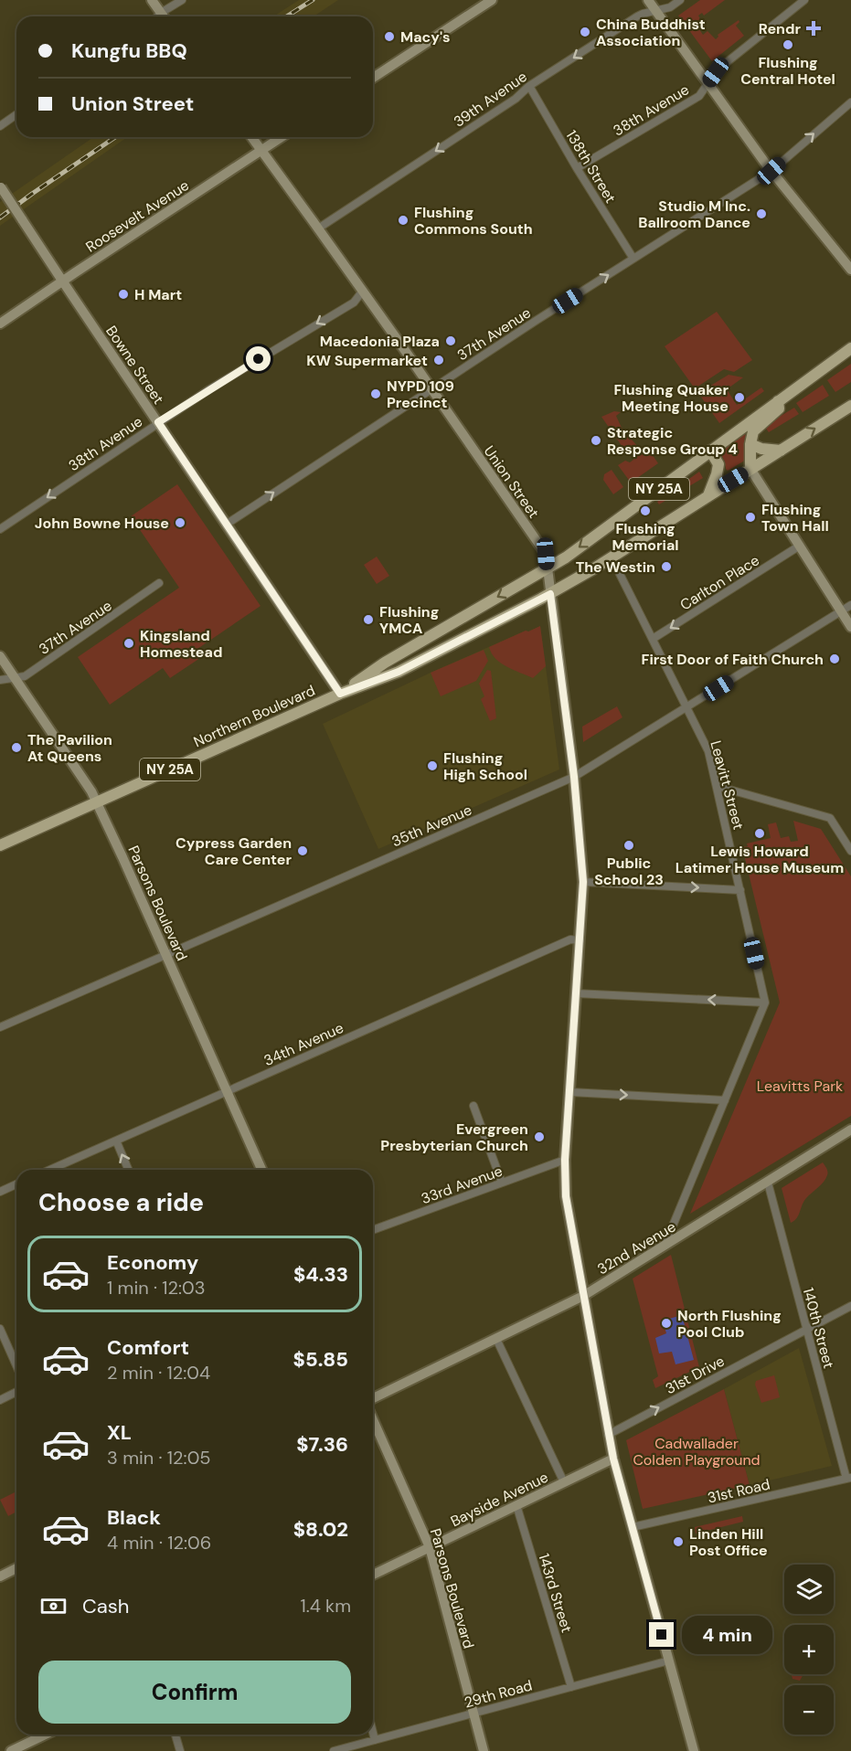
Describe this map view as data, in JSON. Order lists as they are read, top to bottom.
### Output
{
  "streets": {
    "main road": ["NY 25A", "Northern Boulevard"],
    "street": [
      "39th Avenue",
      "38th Avenue",
      "138th Street",
      "Roosevelt Avenue",
      "37th Avenue",
      "Bowne Street",
      "Union Street",
      "Carlton Place",
      "Leavitt Street",
      "35th Avenue",
      "Parsons Boulevard",
      "34th Avenue",
      "33rd Avenue",
      "32nd Avenue",
      "140th Street",
      "31st Drive",
      "31st Road",
      "Bayside Avenue",
      "143rd Street",
      "29th Road"
    ]
  },
  "crossings": [
    ["39th Avenue", "138th Street"],
    ["39th Avenue", "Union Street"],
    ["38th Avenue", "138th Street"],
    ["38th Avenue", "Bowne Street"],
    ["38th Avenue", "Union Street"],
    ["138th Street", "37th Avenue"],
    ["Roosevelt Avenue", "Bowne Street"],
    ["Roosevelt Avenue", "Union Street"],
    ["37th Avenue", "Bowne Street"],
    ["37th Avenue", "Union Street"],
    ["37th Avenue", "Parsons Boulevard"],
    ["Bowne Street", "Northern Boulevard"],
    ["Union Street", "Northern Boulevard"],
    ["Union Street", "35th Avenue"],
    ["Union Street", "34th Avenue"],
    ["Union Street", "33rd Avenue"],
    ["Union Street", "32nd Avenue"],
    ["Union Street", "31st Drive"],
    ["Union Street", "31st Road"],
    ["Union Street", "Bayside Avenue"],
    ["Union Street", "29th Road"],
    ["Carlton Place", "Leavitt Street"],
    ["Northern Boulevard", "Leavitt Street"],
    ["Northern Boulevard", "Parsons Boulevard"],
    ["Leavitt Street", "35th Avenue"],
    ["35th Avenue", "Parsons Boulevard"],
    ["Parsons Boulevard", "34th Avenue"],
    ["Parsons Boulevard", "Bayside Avenue"],
    ["Parsons Boulevard", "29th Road"],
    ["32nd Avenue", "140th Street"],
    ["140th Street", "31st Drive"],
    ["140th Street", "31st Road"],
    ["Bayside Avenue", "143rd Street"],
    ["143rd Street", "29th Road"]
  ],
  "one_way": [
    "39th Avenue",
    "38th Avenue",
    "37th Avenue",
    "Carlton Place",
    "31st Drive"
  ],
  "parks": ["Leavitts Park", "Cadwallader Colden Playground"],
  "places": {
    "health": ["Rendr"],
    "other": [
      "China Buddhist Association",
      "Macy's",
      "Flushing Central Hotel",
      "Studio M Inc. Ballroom Dance",
      "Flushing Commons South",
      "H Mart",
      "Macedonia Plaza",
      "KW Supermarket",
      "NYPD 109 Precinct",
      "Flushing Quaker Meeting House",
      "Strategic Response Group 4",
      "Flushing Memorial",
      "Flushing Town Hall",
      "John Bowne House",
      "The Westin",
      "Flushing YMCA",
      "Kingsland Homestead",
      "First Door of Faith Church",
      "The Pavilion At Queens",
      "Flushing High School",
      "Lewis Howard Latimer House Museum",
      "Public School 23",
      "Cypress Garden Care Center",
      "Evergreen Presbyterian Church",
      "North Flushing Pool Club",
      "Linden Hill Post Office"
    ]
  },
  "page": {
    "banner": ["Kungfu BBQ", "Union Street"],
    "heading": "Choose a ride",
    "list": [
      {
        "name": "Economy",
        "note": "1 min · 12:03",
        "value": "$4.33"
      },
      {
        "name": "Comfort",
        "note": "2 min · 12:04",
        "value": "$5.85"
      },
      {
        "name": "XL",
        "note": "3 min · 12:05",
        "value": "$7.36"
      },
      {
        "name": "Black",
        "note": "4 min · 12:06",
        "value": "$8.02"
      }
    ],
    "map_buttons": ["+", "−"],
    "pay": ["Cash", "1.4 km"],
    "bubble": "4 min",
    "buttons": "Confirm"
  }
}
